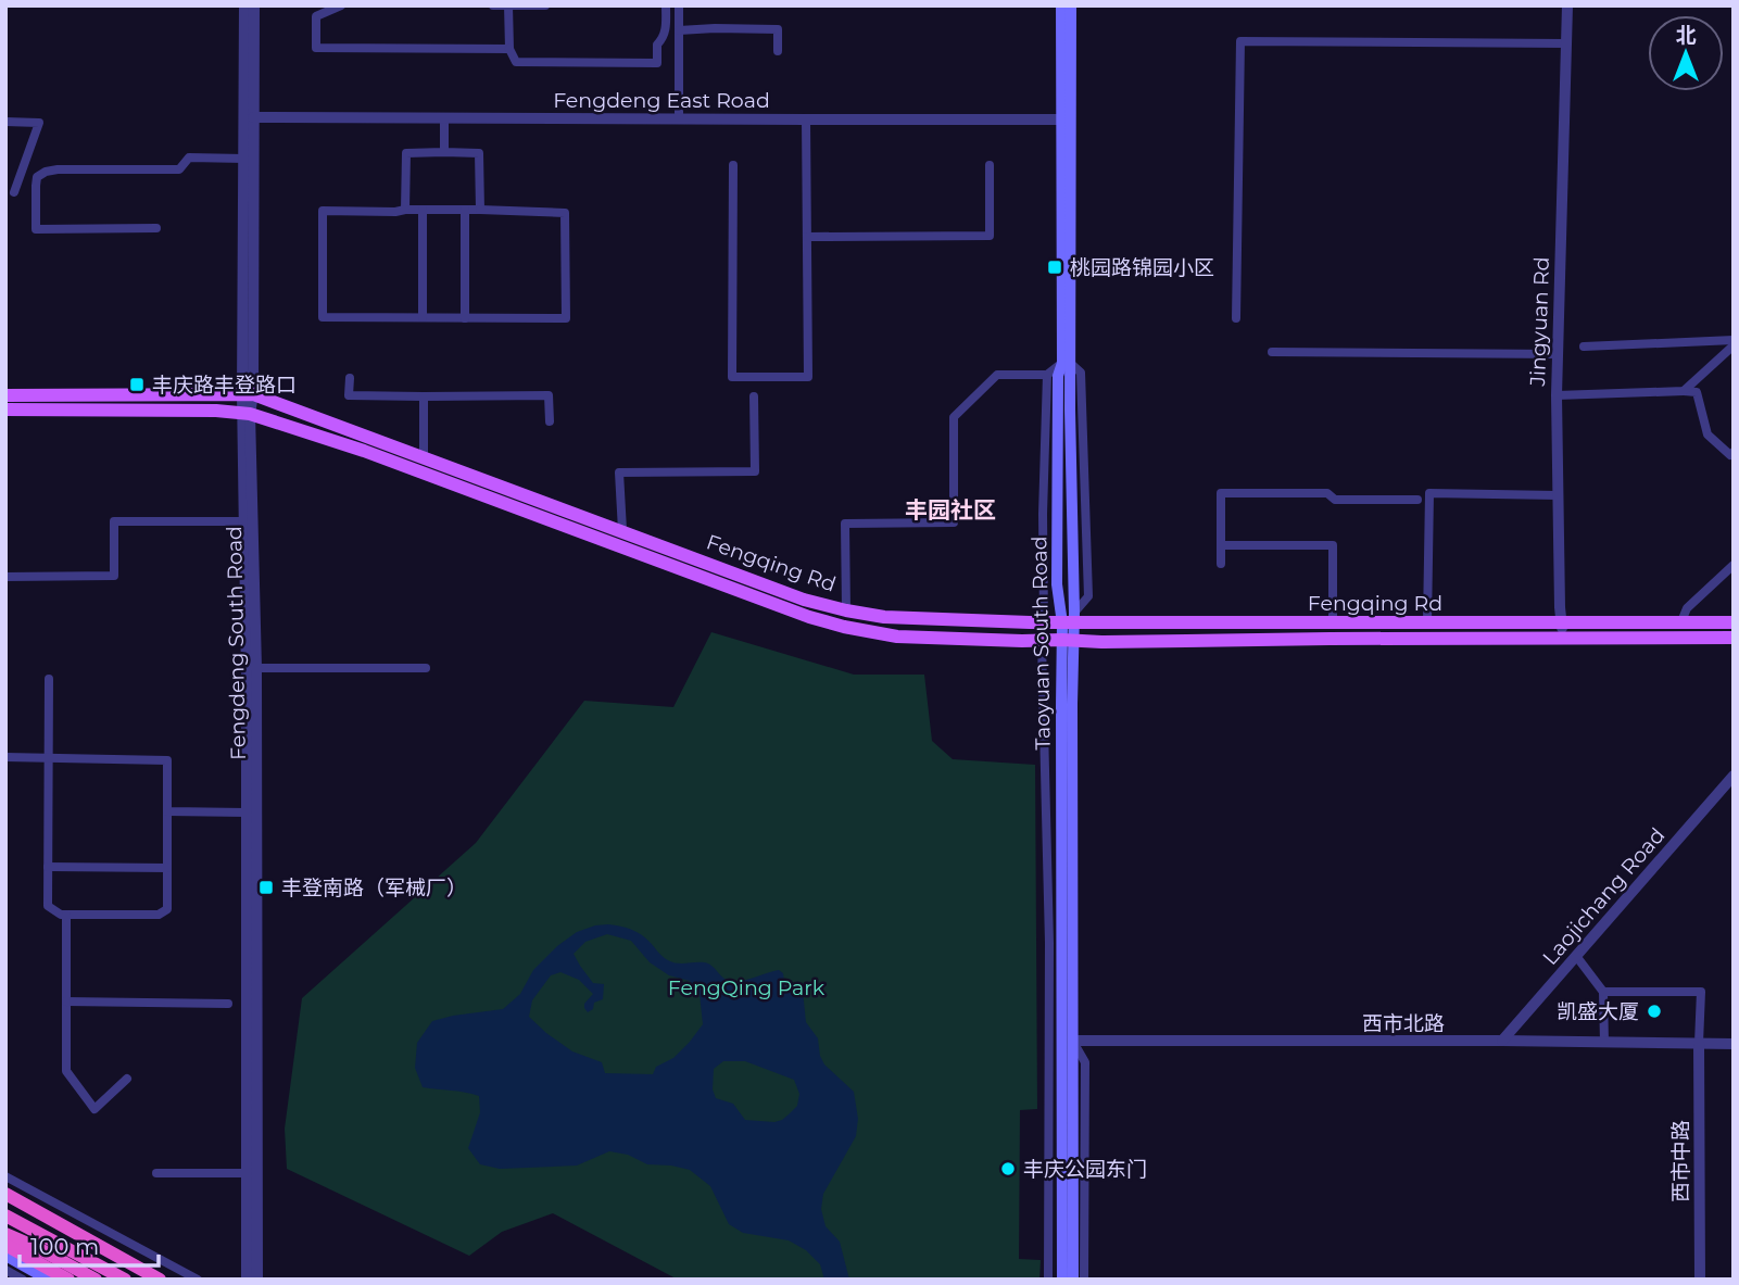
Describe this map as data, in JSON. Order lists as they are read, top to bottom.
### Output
{
  "streets": {
    "main road": ["Fengqing Rd", "Taoyuan South Road"],
    "street": [
      "Fengdeng East Road",
      "Jingyuan Rd",
      "Fengdeng South Road",
      "Laojichang Road",
      "西市北路",
      "西市中路"
    ]
  },
  "crossings": [
    ["Fengdeng East Road", "Fengdeng South Road"],
    ["Fengdeng East Road", "Taoyuan South Road"],
    ["Jingyuan Rd", "Fengqing Rd"],
    ["Fengqing Rd", "Fengdeng South Road"],
    ["Fengqing Rd", "Taoyuan South Road"],
    ["Taoyuan South Road", "西市北路"],
    ["Laojichang Road", "西市北路"],
    ["西市北路", "西市中路"]
  ],
  "districts": ["丰园社区"],
  "parks": ["FengQing Park"],
  "places": {
    "transit": ["桃园路锦园小区", "丰庆路丰登路口", "丰登南路（军械厂）"],
    "other": ["凯盛大厦", "丰庆公园东门"]
  },
  "scale_bar": "100 m",
  "north": "top"
}
